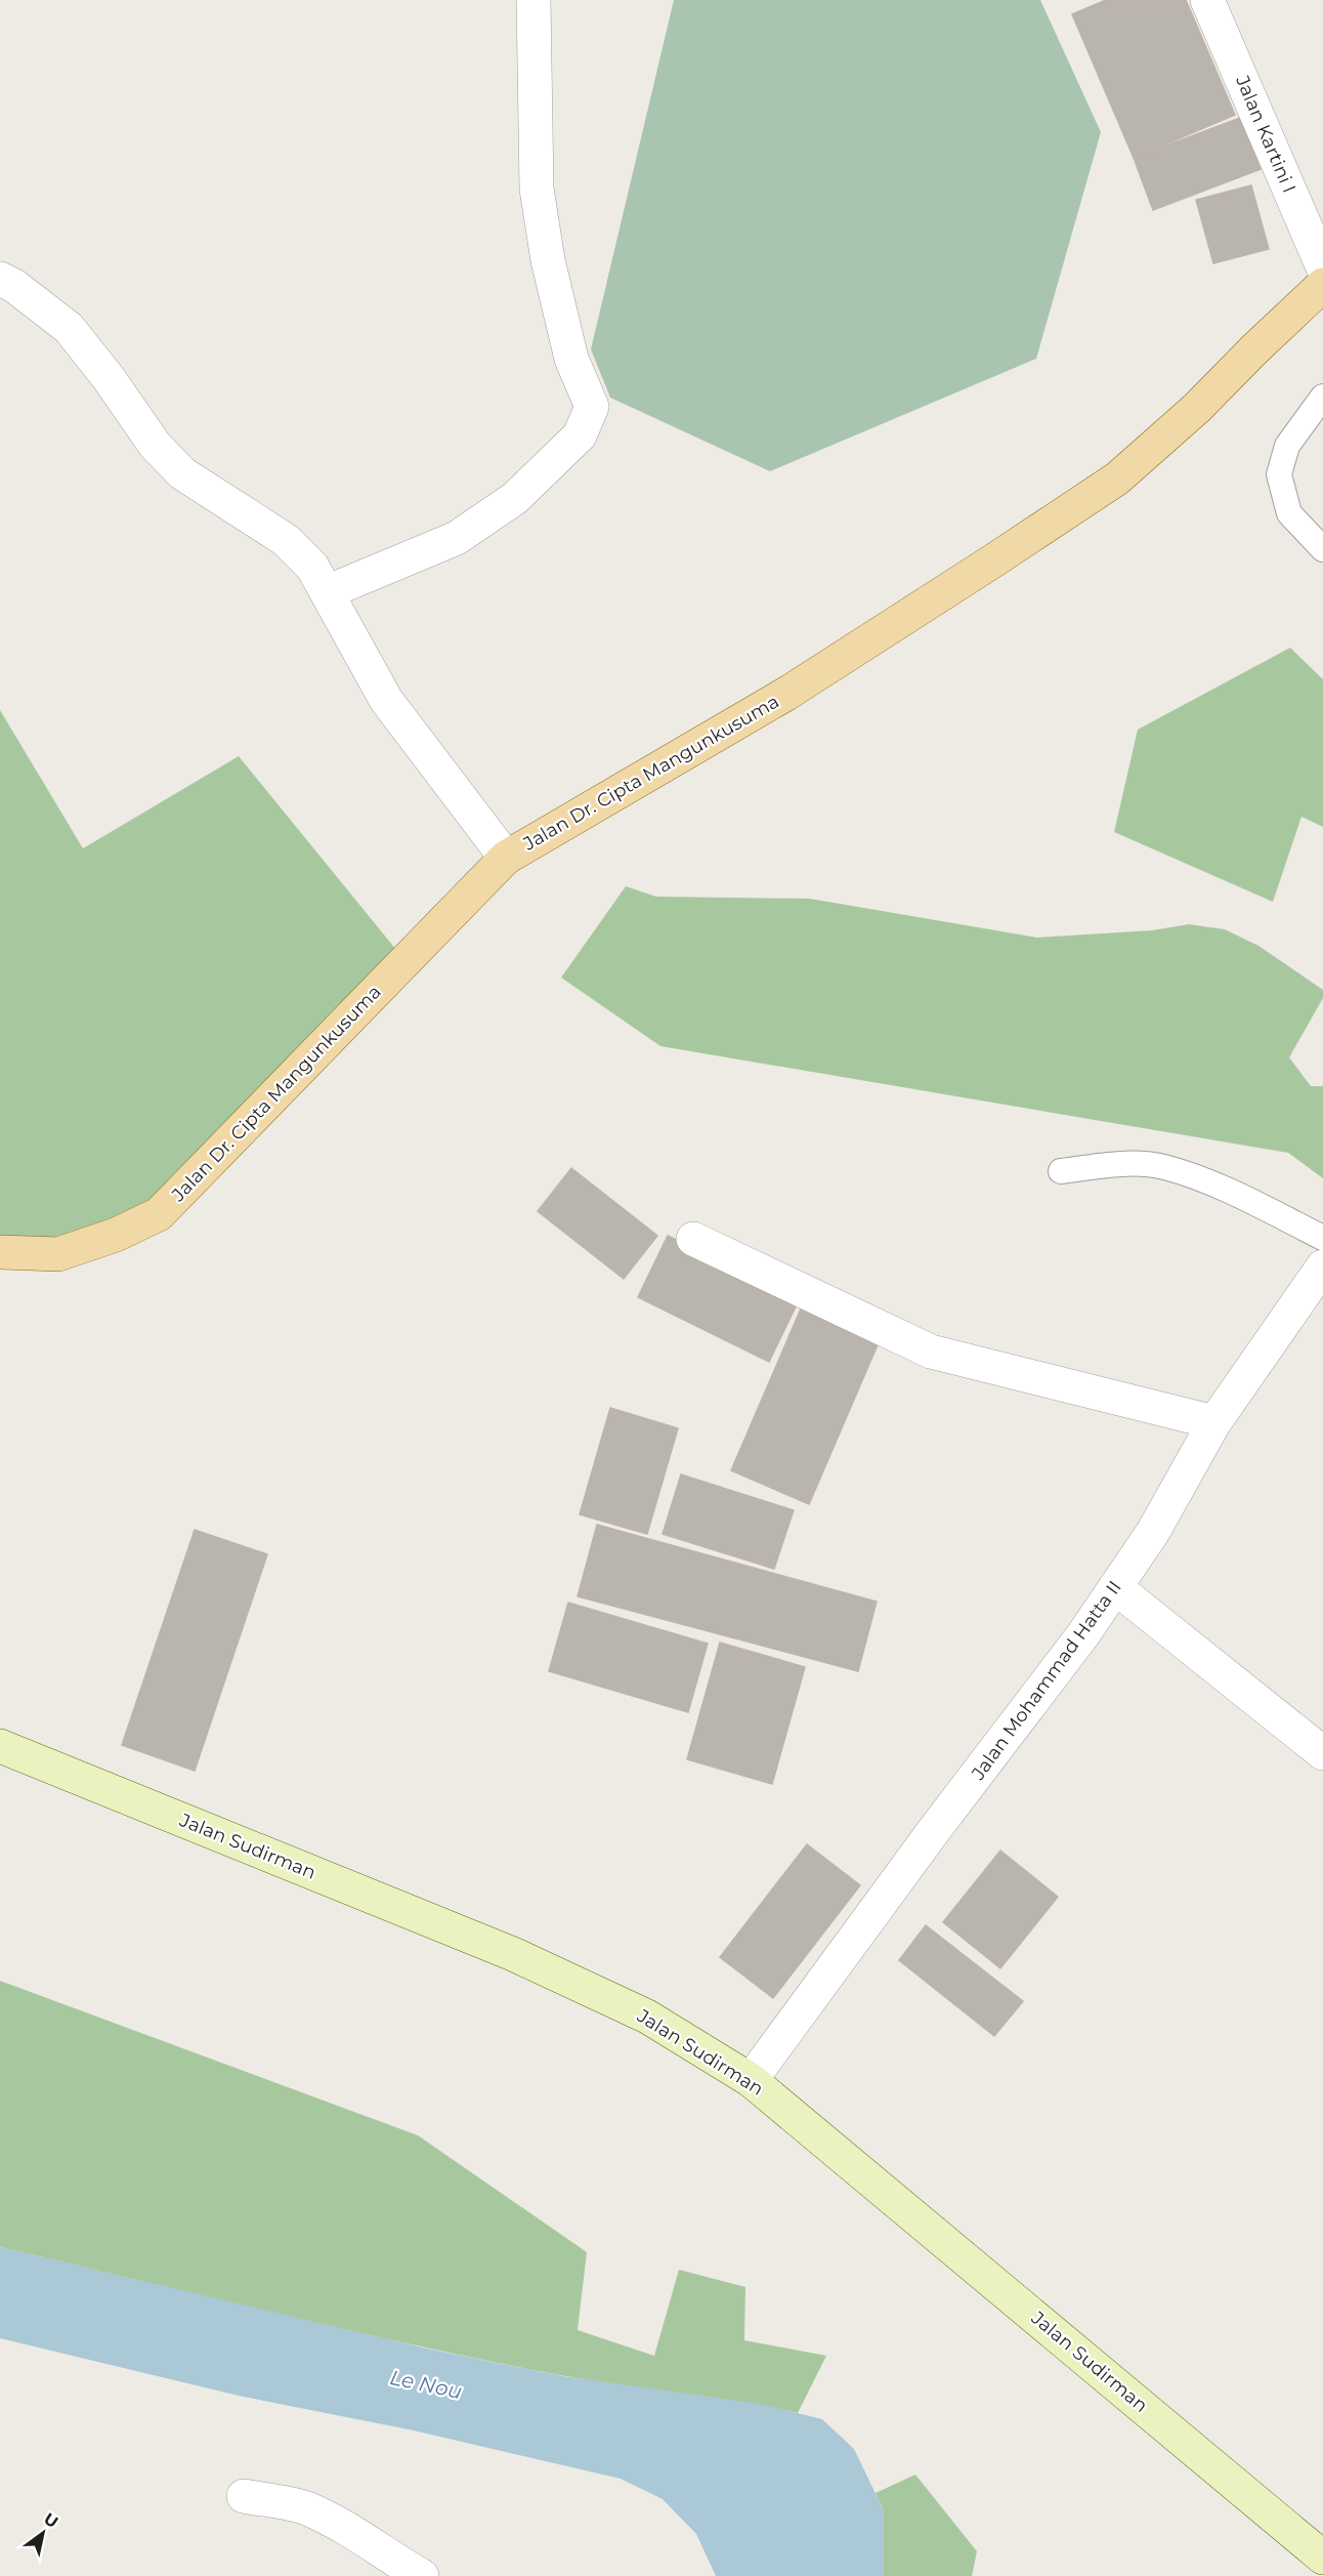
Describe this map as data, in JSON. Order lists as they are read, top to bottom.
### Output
{
  "streets": {
    "main road": ["Jalan Dr. Cipta Mangunkusuma"],
    "street": ["Jalan Kartini I", "Jalan Mohammad Hatta II", "Jalan Sudirman"]
  },
  "crossings": [
    ["Jalan Mohammad Hatta II", "Jalan Sudirman"]
  ],
  "water": ["Le Nou"],
  "north": "top right"
}
